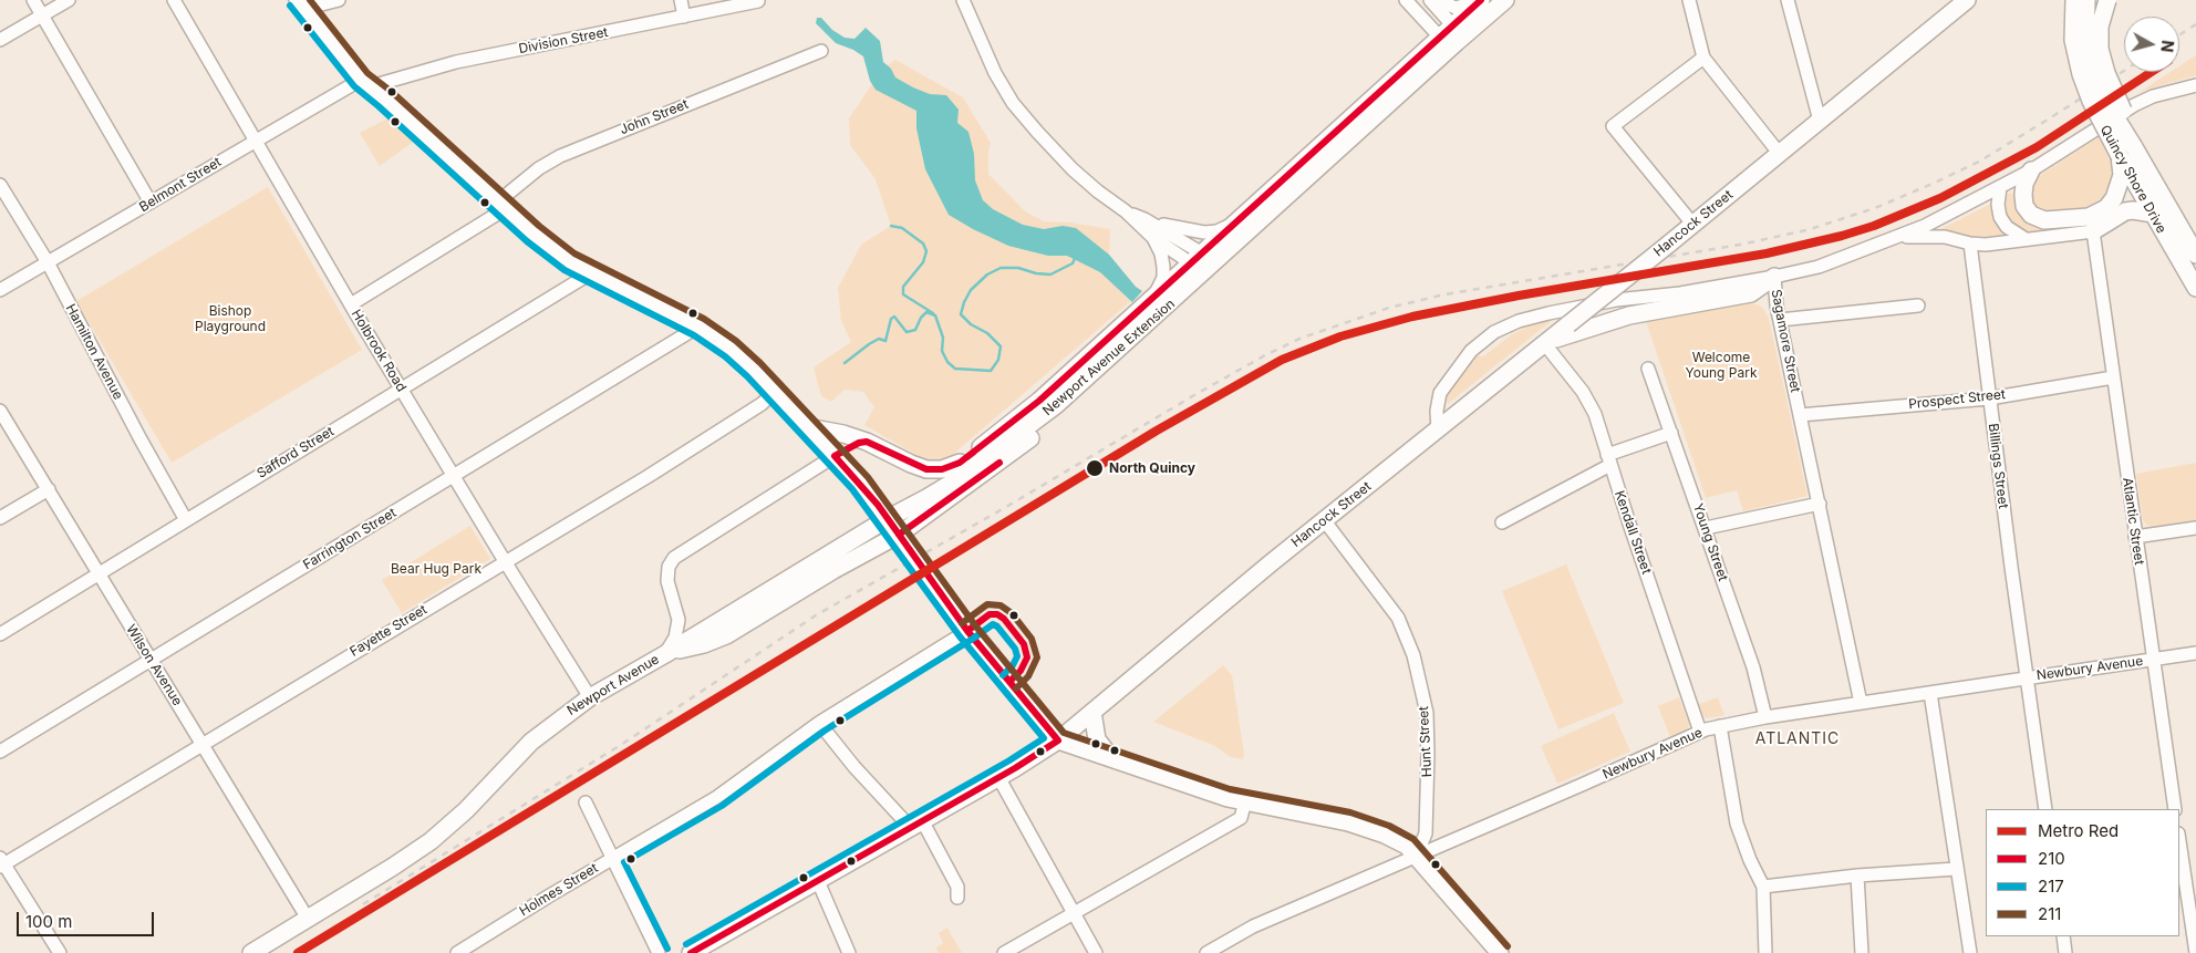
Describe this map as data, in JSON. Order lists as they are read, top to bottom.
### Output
{
  "streets": {
    "main road": [
      "Quincy Shore Drive",
      "Hancock Street",
      "Newport Avenue Extension",
      "Newport Avenue"
    ],
    "street": [
      "Division Street",
      "John Street",
      "Belmont Street",
      "Sagamore Street",
      "Holbrook Road",
      "Hamilton Avenue",
      "Prospect Street",
      "Safford Street",
      "Billings Street",
      "Atlantic Street",
      "Kendall Street",
      "Farrington Street",
      "Young Street",
      "Fayette Street",
      "Wilson Avenue",
      "Newbury Avenue",
      "Hunt Street",
      "Holmes Street"
    ]
  },
  "crossings": [
    ["Division Street", "Belmont Street"],
    ["John Street", "Holbrook Road"],
    ["Belmont Street", "Holbrook Road"],
    ["Belmont Street", "Hamilton Avenue"],
    ["Hancock Street", "Sagamore Street"],
    ["Hancock Street", "Kendall Street"],
    ["Hancock Street", "Hunt Street"],
    ["Sagamore Street", "Prospect Street"],
    ["Sagamore Street", "Newbury Avenue"],
    ["Holbrook Road", "Safford Street"],
    ["Holbrook Road", "Farrington Street"],
    ["Holbrook Road", "Fayette Street"],
    ["Holbrook Road", "Newport Avenue"],
    ["Hamilton Avenue", "Safford Street"],
    ["Newport Avenue Extension", "Newport Avenue"],
    ["Prospect Street", "Billings Street"],
    ["Prospect Street", "Atlantic Street"],
    ["Safford Street", "Wilson Avenue"],
    ["Billings Street", "Newbury Avenue"],
    ["Atlantic Street", "Newbury Avenue"],
    ["Kendall Street", "Newbury Avenue"],
    ["Farrington Street", "Wilson Avenue"],
    ["Young Street", "Newbury Avenue"],
    ["Fayette Street", "Wilson Avenue"],
    ["Wilson Avenue", "Newport Avenue"],
    ["Newbury Avenue", "Hunt Street"]
  ],
  "districts": ["ATLANTIC"],
  "parks": ["Bishop Playground", "Welcome Young Park", "Bear Hug Park"],
  "places": ["North Quincy"],
  "lines": [
    "transit line 210",
    "transit line 211",
    "transit line 217",
    "metro line Red"
  ],
  "legend": [
    "Metro Red",
    "210",
    "217",
    "211"
  ],
  "scale_bar": "100 m",
  "north": "right"
}
